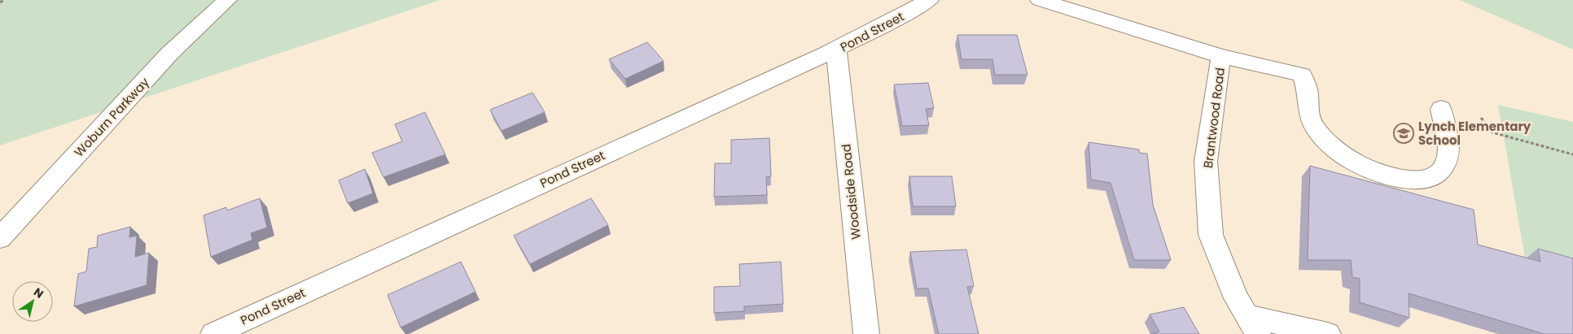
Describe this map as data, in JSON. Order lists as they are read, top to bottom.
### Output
{
  "streets": {
    "street": [
      "Pond Street",
      "Woburn Parkway",
      "Brantwood Road",
      "Woodside Road"
    ]
  },
  "crossings": [
    ["Pond Street", "Woodside Road"]
  ],
  "places": {
    "school or university": ["Lynch Elementary School"]
  },
  "north": "top right"
}
